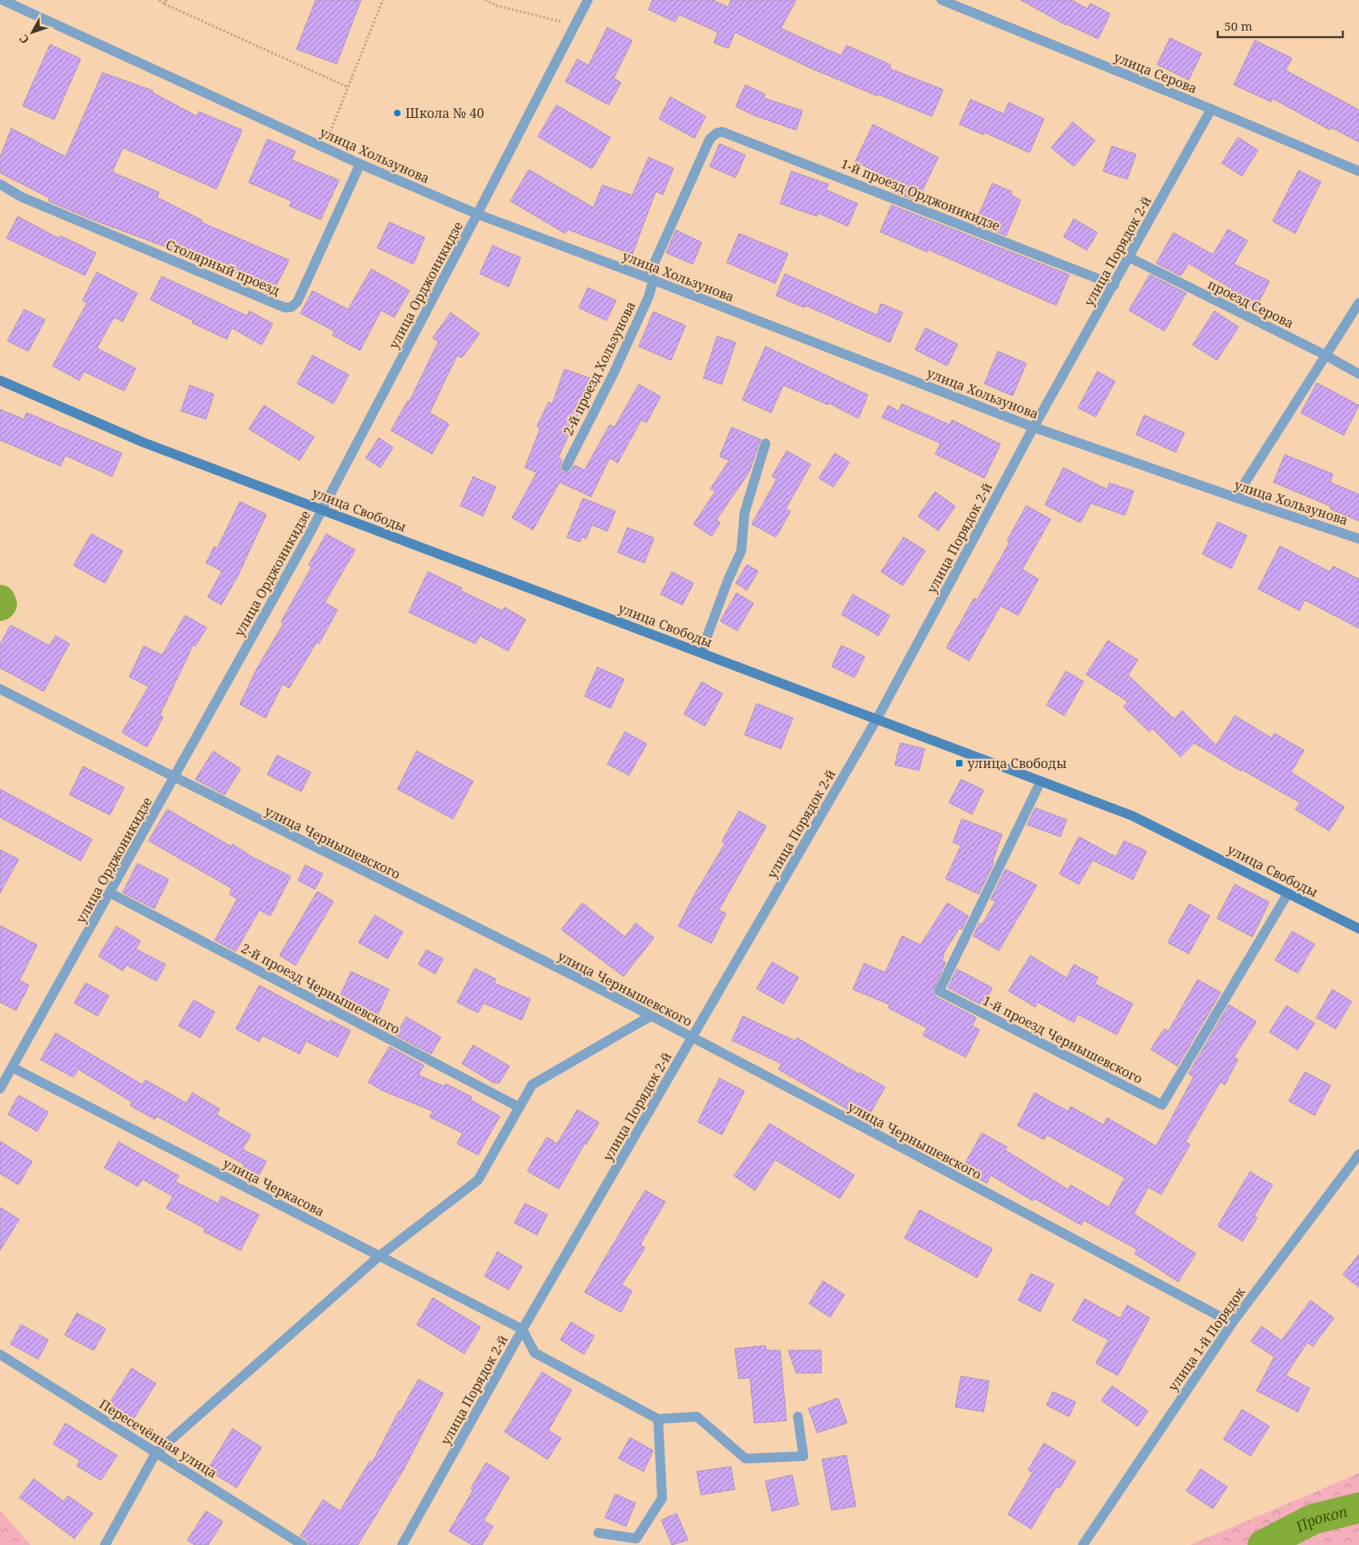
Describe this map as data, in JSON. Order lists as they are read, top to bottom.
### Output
{
  "streets": {
    "main road": ["улица Свободы"],
    "street": [
      "улица Серова",
      "улица Хользунова",
      "1-й проезд Орджоникидзе",
      "улица Порядок 2-й",
      "Столярный проезд",
      "улица Орджоникидзе",
      "проезд Серова",
      "2-й проезд Хользунова",
      "улица Чернышевского",
      "2-й проезд Чернышевского",
      "1-й проезд Чернышевского",
      "улица Черкасова",
      "улица 1-й Порядок",
      "Пересечённая улица"
    ]
  },
  "crossings": [
    ["улица Серова", "улица Порядок 2-й"],
    ["улица Хользунова", "улица Порядок 2-й"],
    ["улица Хользунова", "Столярный проезд"],
    ["улица Хользунова", "улица Орджоникидзе"],
    ["улица Хользунова", "2-й проезд Хользунова"],
    ["1-й проезд Орджоникидзе", "улица Порядок 2-й"],
    ["1-й проезд Орджоникидзе", "2-й проезд Хользунова"],
    ["улица Порядок 2-й", "проезд Серова"],
    ["улица Порядок 2-й", "улица Свободы"],
    ["улица Порядок 2-й", "улица Чернышевского"],
    ["улица Порядок 2-й", "улица Черкасова"],
    ["улица Орджоникидзе", "улица Свободы"],
    ["улица Орджоникидзе", "улица Чернышевского"],
    ["улица Орджоникидзе", "2-й проезд Чернышевского"],
    ["улица Орджоникидзе", "улица Черкасова"],
    ["улица Свободы", "1-й проезд Чернышевского"],
    ["улица Чернышевского", "улица 1-й Порядок"]
  ],
  "water": ["Прокоп"],
  "places": {
    "other": ["Школа № 40"],
    "transit": ["улица Свободы"]
  },
  "scale_bar": "50 m",
  "north": "bottom left"
}
